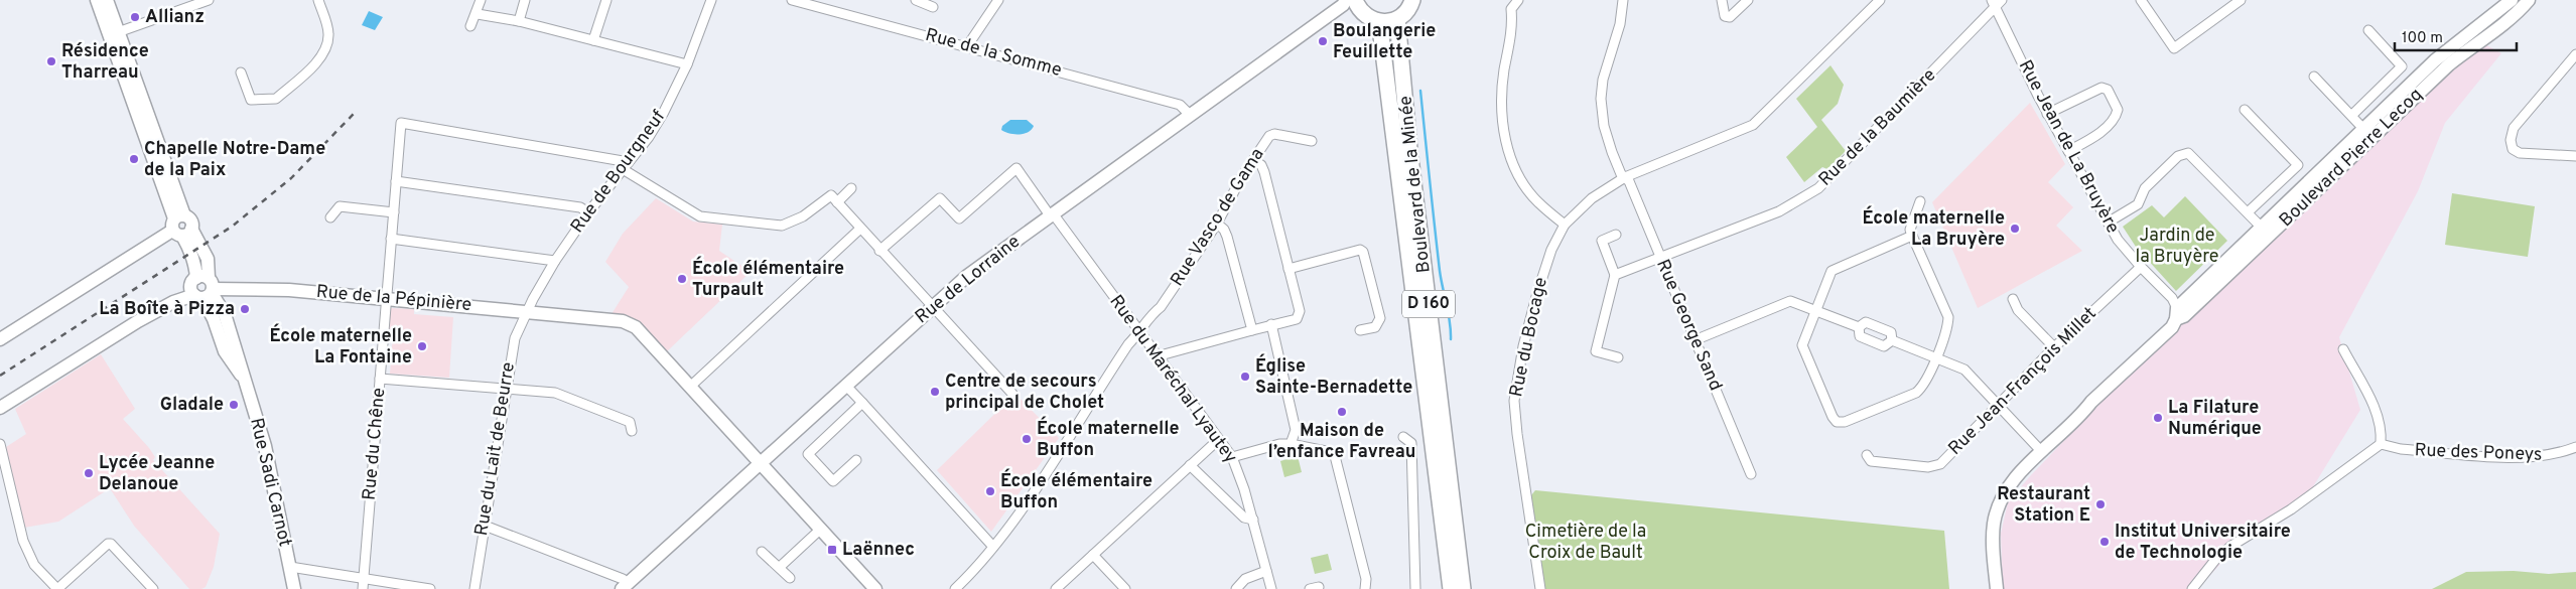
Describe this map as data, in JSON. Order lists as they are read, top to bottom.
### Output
{
  "streets": {
    "main road": [
      "Boulevard Pierre Lecoq",
      "Boulevard de la Minée",
      "Rue de Lorraine",
      "Rue de la Pépinière",
      "D 160",
      "Rue Sadi Carnot"
    ],
    "street": [
      "Rue de la Somme",
      "Rue de la Baumière",
      "Rue Jean de La Bruyère",
      "Rue de Bourgneuf",
      "Rue Vasco de Gama",
      "Rue George Sand",
      "Rue du Bocage",
      "Rue du Maréchal Lyautey",
      "Rue Jean-François Millet",
      "Rue du Chêne",
      "Rue du Lait de Beurre",
      "Rue des Poneys"
    ]
  },
  "crossings": [
    ["Rue de la Somme", "Rue de Lorraine"],
    ["Rue de la Baumière", "Rue Jean de La Bruyère"],
    ["Rue de la Baumière", "Rue George Sand"],
    ["Rue Jean de La Bruyère", "Boulevard Pierre Lecoq"],
    ["Rue Jean de La Bruyère", "Rue Jean-François Millet"],
    ["Rue de Bourgneuf", "Rue de la Pépinière"],
    ["Rue de Bourgneuf", "Rue du Chêne"],
    ["Rue de Bourgneuf", "Rue du Lait de Beurre"],
    ["Rue Vasco de Gama", "Rue du Maréchal Lyautey"],
    ["Rue de Lorraine", "Rue de la Pépinière"],
    ["Rue de Lorraine", "Rue du Maréchal Lyautey"],
    ["Rue de la Pépinière", "Rue du Chêne"],
    ["Rue de la Pépinière", "Rue du Lait de Beurre"],
    ["Rue de la Pépinière", "Rue Sadi Carnot"],
    ["Rue George Sand", "Rue du Bocage"]
  ],
  "parks": ["Jardin de la Bruyère", "Cimetière de la Croix de Bault"],
  "places": {
    "other": [
      "Allianz",
      "Boulangerie Feuillette",
      "Résidence Tharreau",
      "Chapelle Notre-Dame de la Paix",
      "École maternelle La Bruyère",
      "École élémentaire Turpault",
      "La Boîte à Pizza",
      "École maternelle La Fontaine",
      "Église Sainte-Bernadette",
      "Centre de secours principal de Cholet",
      "Gladale",
      "Maison de l’enfance Favreau",
      "La Filature Numérique",
      "École maternelle Buffon",
      "Lycée Jeanne Delanoue",
      "École élémentaire Buffon",
      "Restaurant Station E",
      "Institut Universitaire de Technologie"
    ],
    "transit": ["Laënnec"]
  },
  "scale_bar": "100 m"
}
